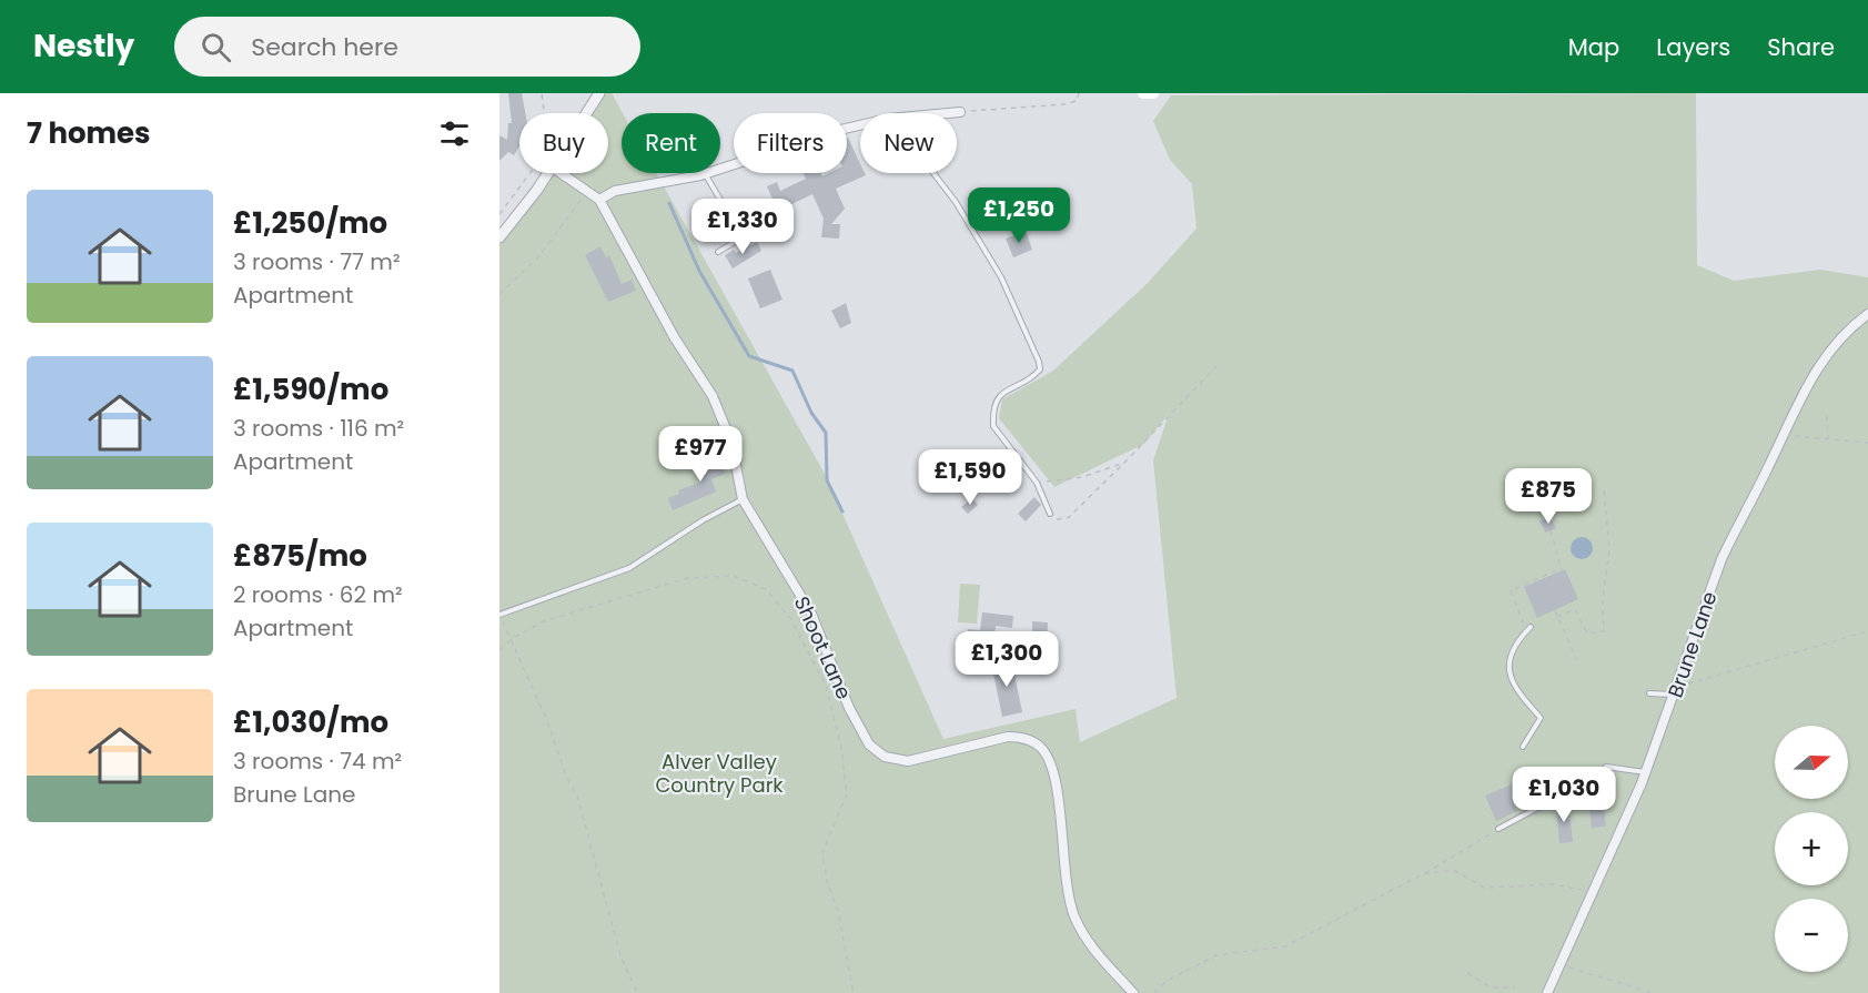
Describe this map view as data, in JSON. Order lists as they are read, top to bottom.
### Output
{
  "streets": {
    "street": ["Brune Lane", "Shoot Lane"]
  },
  "parks": ["Alver Valley Country Park"],
  "north": "right",
  "page": {
    "header": "Nestly",
    "search": "Search here",
    "nav": ["Map", "Layers", "Share"],
    "heading": "7 homes",
    "chip": [
      "Buy",
      "Rent",
      "Filters",
      "New"
    ],
    "list": [
      {
        "name": "£1,250/mo",
        "note": "3 rooms · 77 m² · Apartment"
      },
      {
        "name": "£1,590/mo",
        "note": "3 rooms · 116 m² · Apartment"
      },
      {
        "name": "£875/mo",
        "note": "2 rooms · 62 m² · Apartment"
      },
      {
        "name": "£1,030/mo",
        "note": "3 rooms · 74 m² · Brune Lane"
      }
    ],
    "price": [
      "£1,250",
      "£1,330",
      "£977",
      "£1,590",
      "£875",
      "£1,300",
      "£1,030"
    ],
    "map_buttons": ["+", "−"]
  }
}
